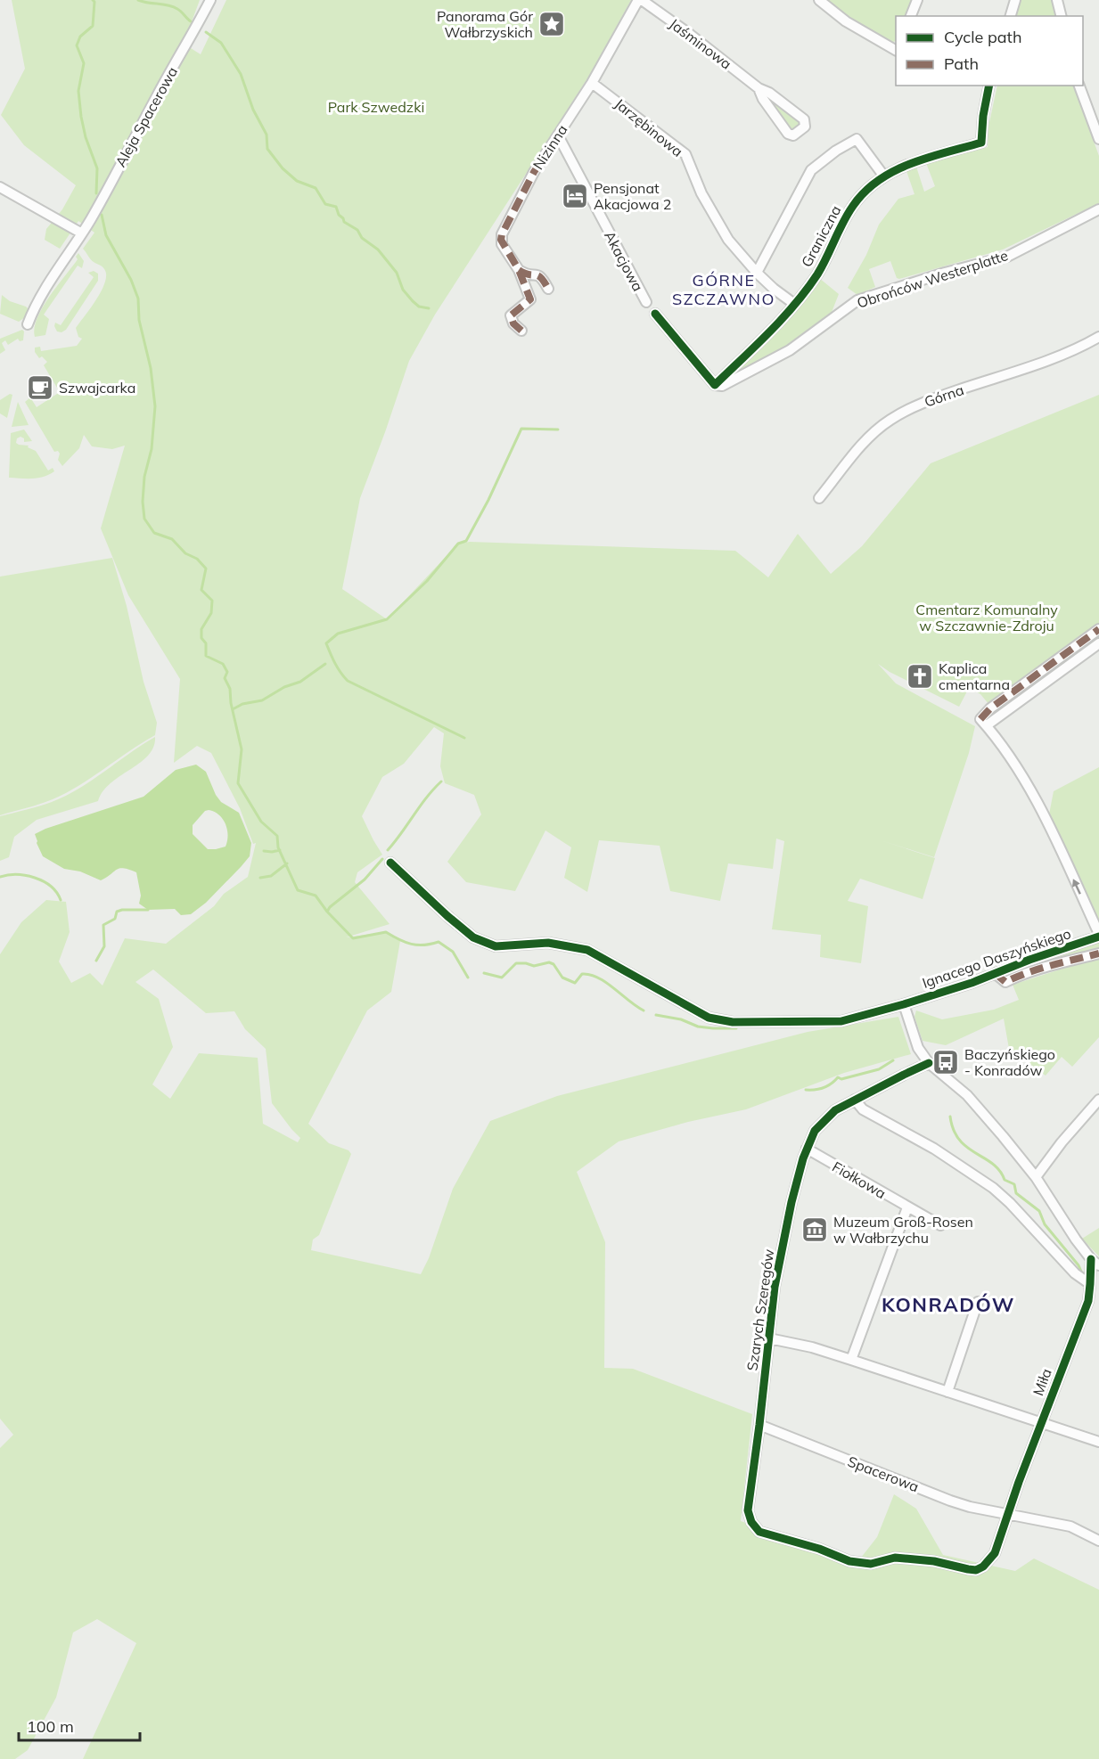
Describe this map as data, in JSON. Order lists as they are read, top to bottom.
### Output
{
  "streets": {
    "street": [
      "Jaśminowa",
      "Aleja Spacerowa",
      "Jarzębinowa",
      "Nizinna",
      "Graniczna",
      "Akacjowa",
      "Obrońców Westerplatte",
      "Górna",
      "Ignacego Daszyńskiego",
      "Fiołkowa",
      "Szarych Szeregów",
      "Miła",
      "Spacerowa"
    ]
  },
  "crossings": [
    ["Jaśminowa", "Nizinna"],
    ["Jarzębinowa", "Nizinna"],
    ["Jarzębinowa", "Graniczna"],
    ["Nizinna", "Akacjowa"],
    ["Graniczna", "Obrońców Westerplatte"],
    ["Fiołkowa", "Szarych Szeregów"],
    ["Szarych Szeregów", "Miła"],
    ["Szarych Szeregów", "Spacerowa"],
    ["Miła", "Spacerowa"]
  ],
  "districts": ["GÓRNE SZCZAWNO", "KONRADÓW"],
  "parks": ["Park Szwedzki", "Cmentarz Komunalny w Szczawnie-Zdroju"],
  "places": {
    "place": ["Panorama Gór Wałbrzyskich"],
    "hotel": ["Pensjonat Akacjowa 2"],
    "cafe": ["Szwajcarka"],
    "church": ["Kaplica cmentarna"],
    "bus stop": ["Baczyńskiego - Konradów"],
    "museum": ["Muzeum Groß-Rosen w Wałbrzychu"]
  },
  "legend": ["Cycle path", "Path"],
  "scale_bar": "100 m"
}
